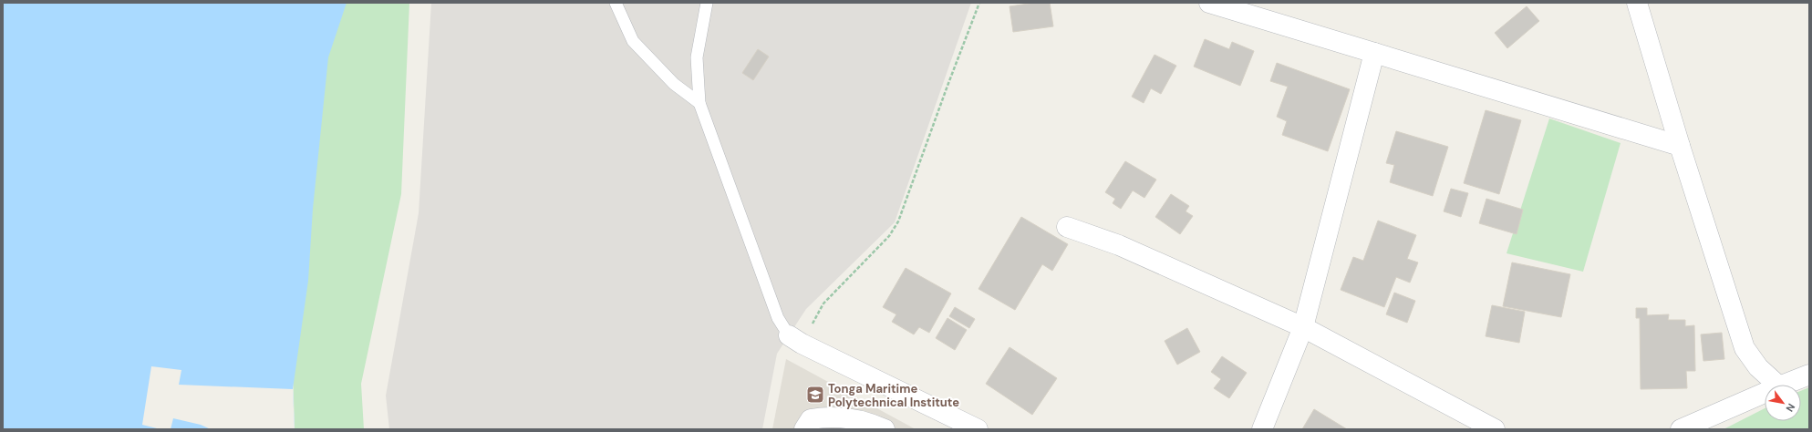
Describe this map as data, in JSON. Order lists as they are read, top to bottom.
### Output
{
  "places": {
    "school or university": ["Tonga Maritime Polytechnical Institute"]
  },
  "north": "bottom right"
}
